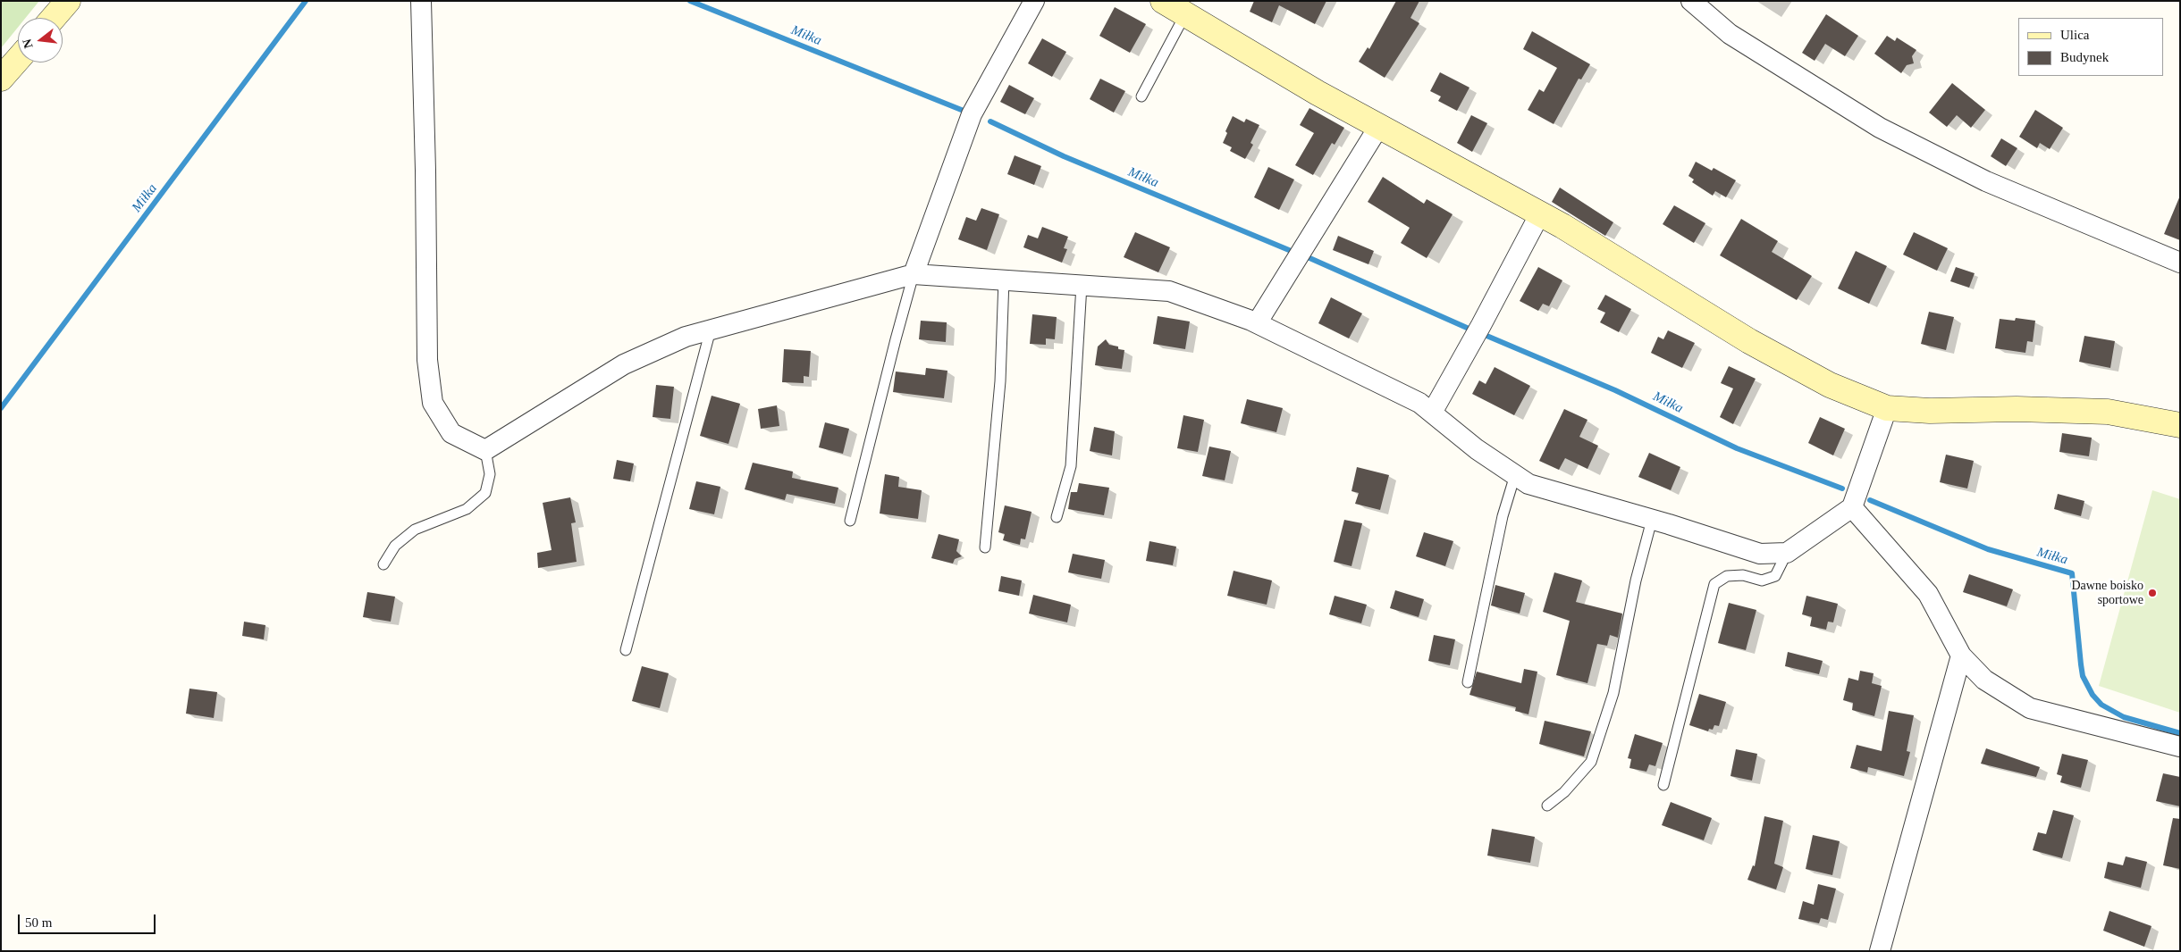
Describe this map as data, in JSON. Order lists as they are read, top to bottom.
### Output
{
  "water": ["Miłka"],
  "places": ["Dawne boisko sportowe"],
  "legend": ["Ulica", "Budynek"],
  "scale_bar": "50 m",
  "north": "left"
}
